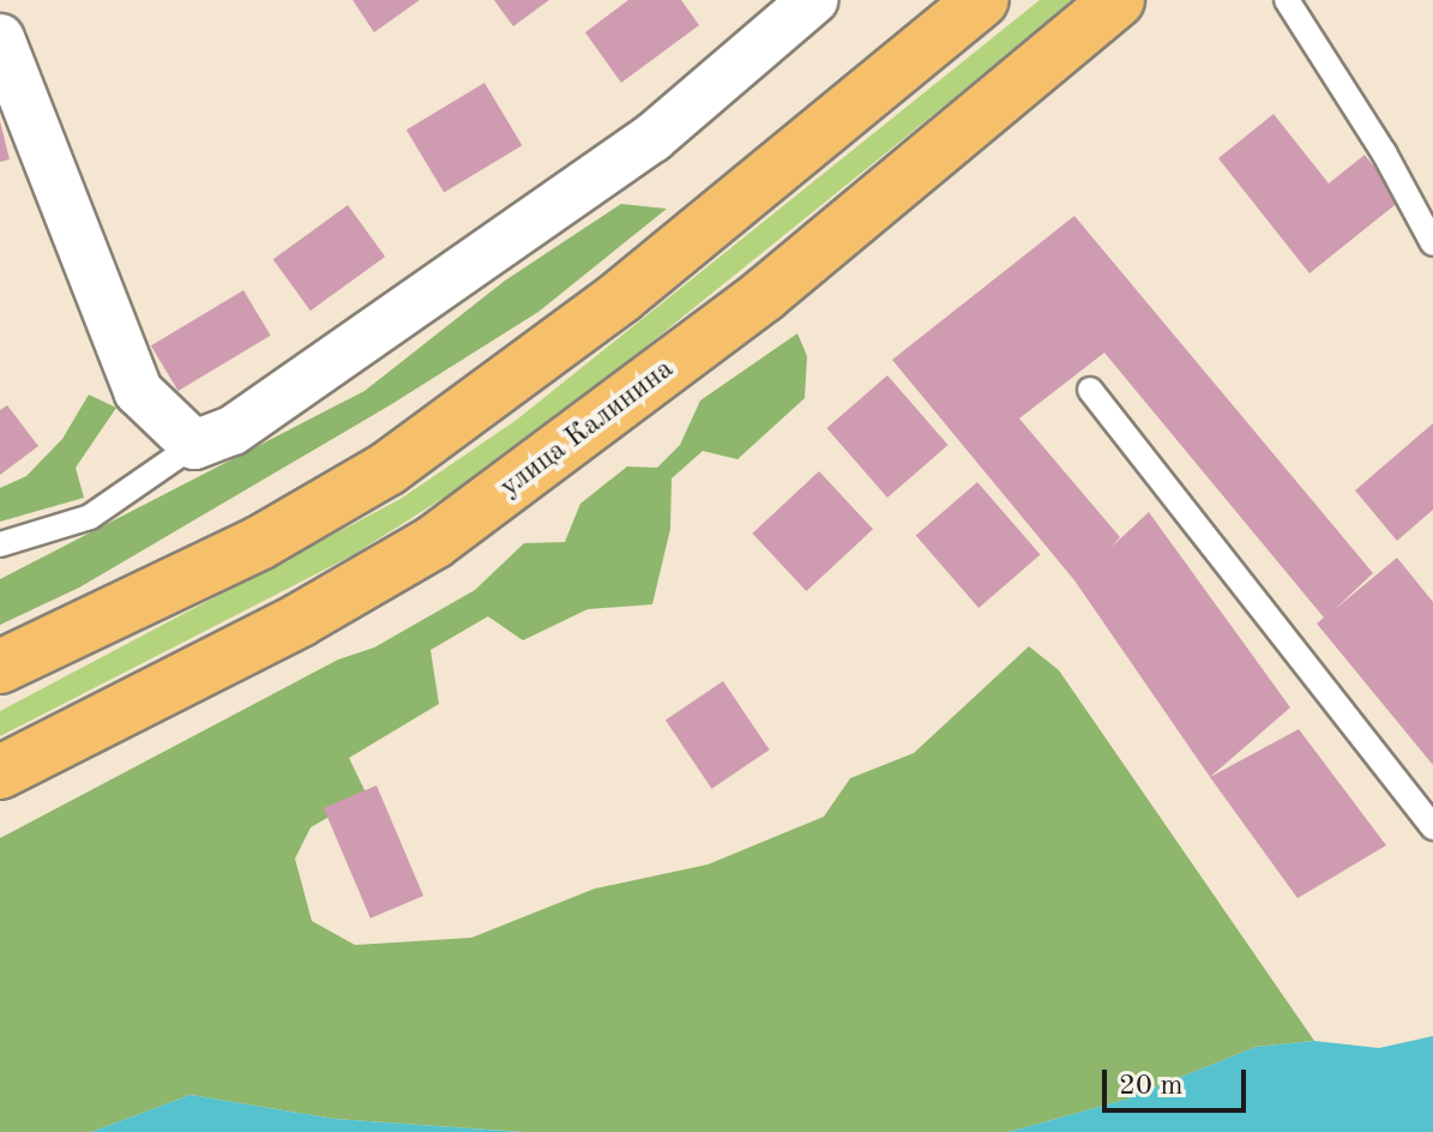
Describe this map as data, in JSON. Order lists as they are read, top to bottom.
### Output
{
  "streets": {
    "main road": ["улица Калинина"]
  },
  "scale_bar": "20 m"
}
